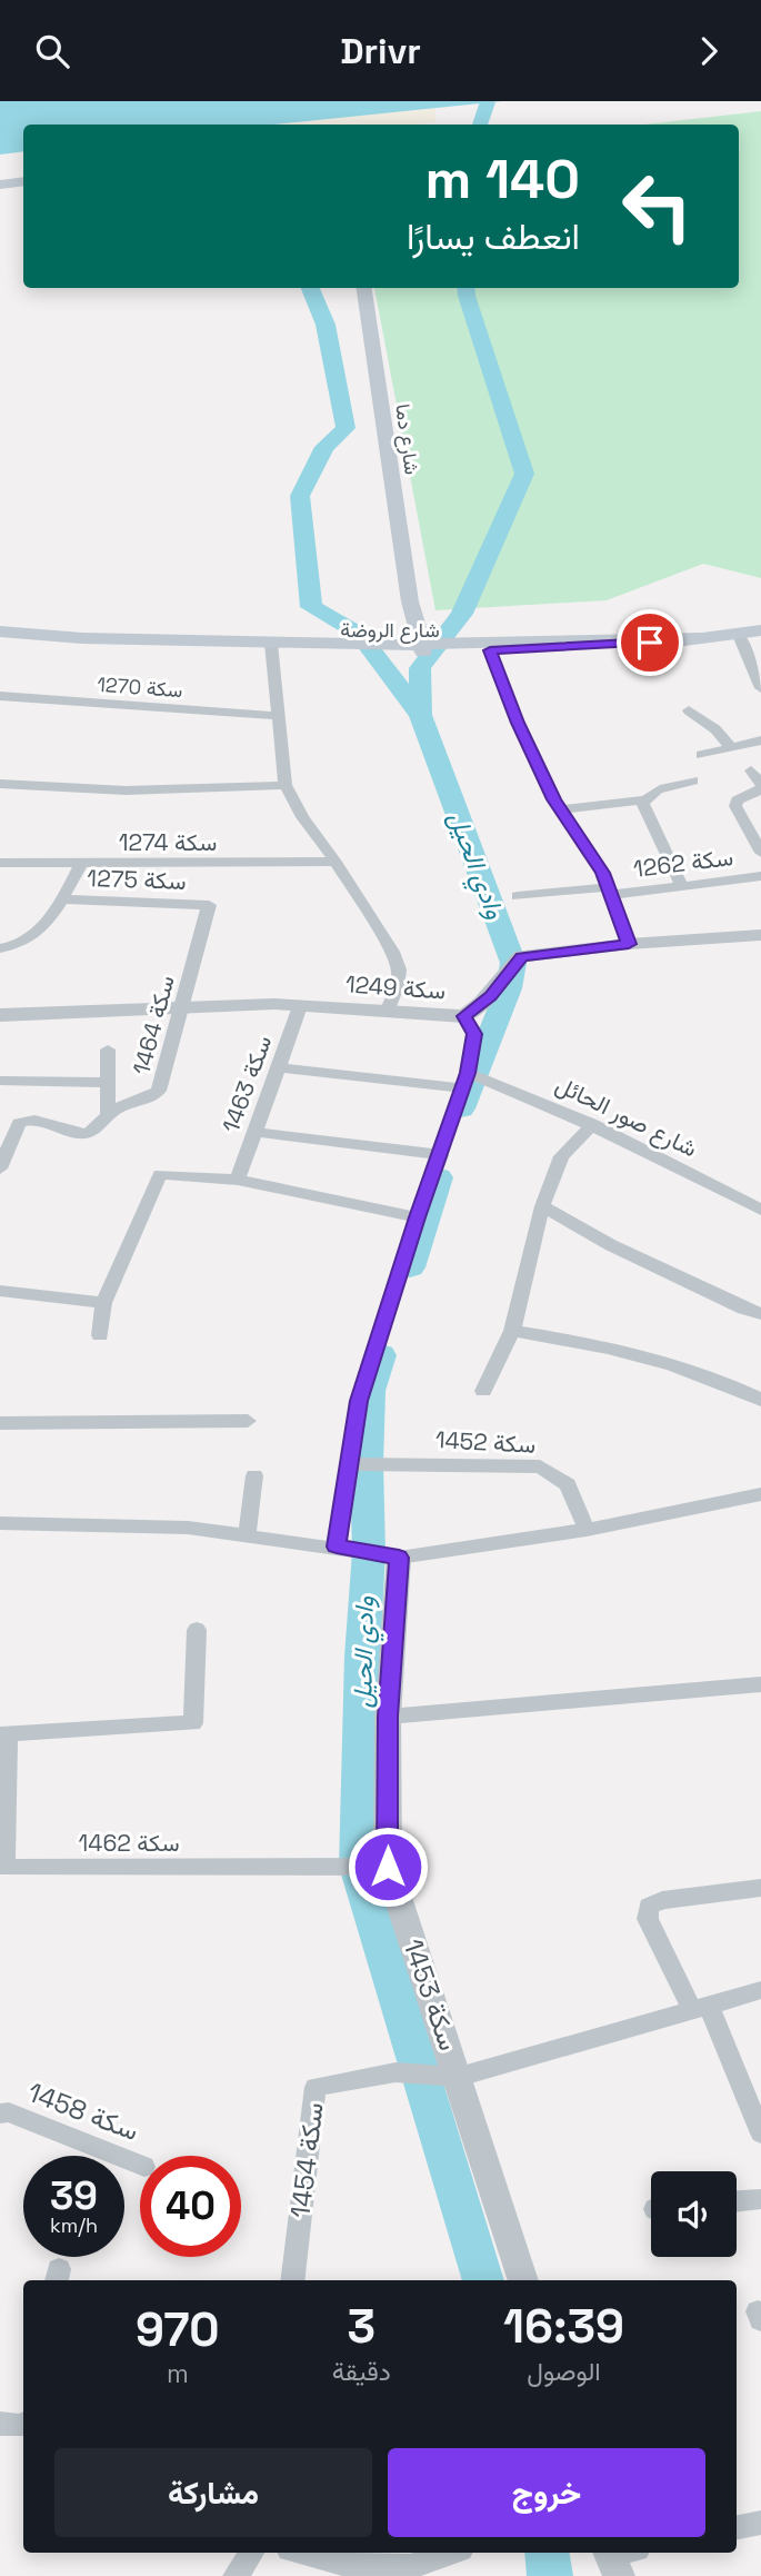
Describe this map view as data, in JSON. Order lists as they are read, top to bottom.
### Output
{
  "streets": {
    "main road": ["شارع دما", "شارع الروضة"],
    "street": [
      "سكة 1270",
      "سكة 1274",
      "سكة 1262",
      "سكة 1275",
      "سكة 1249",
      "سكة 1464",
      "سكة 1463",
      "شارع صور الحائل",
      "سكة 1452",
      "سكة 1462",
      "سكة 1453",
      "سكة 1458",
      "سكة 1454"
    ]
  },
  "crossings": [
    ["شارع دما", "شارع الروضة"],
    ["سكة 1275", "سكة 1464"],
    ["سكة 1249", "سكة 1464"],
    ["سكة 1249", "سكة 1463"],
    ["سكة 1463", "شارع صور الحائل"],
    ["سكة 1462", "سكة 1453"],
    ["سكة 1453", "سكة 1454"]
  ],
  "water": ["وادي الحيل"],
  "page": {
    "header": "Drivr",
    "turn": ["140 m", "انعطف يسارًا"],
    "speed": "39 km/h",
    "limit": "40",
    "eta": [
      "16:39",
      "الوصول",
      "3",
      "دقيقة",
      "970",
      "m"
    ],
    "buttons": ["خروج", "مشاركة"]
  }
}
